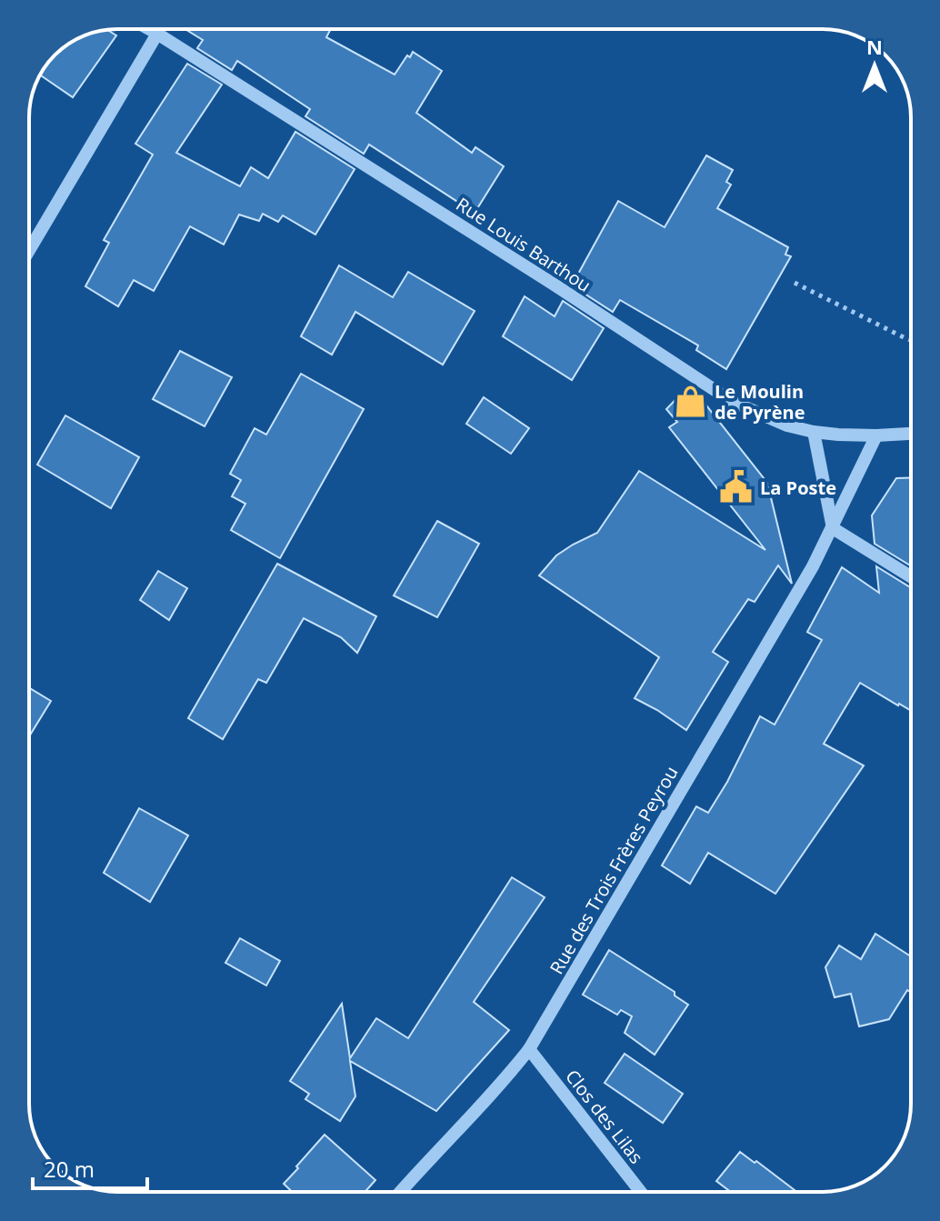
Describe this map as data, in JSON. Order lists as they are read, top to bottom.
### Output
{
  "streets": {
    "street": ["Rue Louis Barthou", "Rue des Trois Frères Peyrou", "Clos des Lilas"]
  },
  "crossings": [
    ["Rue Louis Barthou", "Rue des Trois Frères Peyrou"],
    ["Rue des Trois Frères Peyrou", "Clos des Lilas"]
  ],
  "places": {
    "shop": ["Le Moulin de Pyrène"],
    "public building": ["La Poste"]
  },
  "scale_bar": "20 m",
  "north": "top"
}
